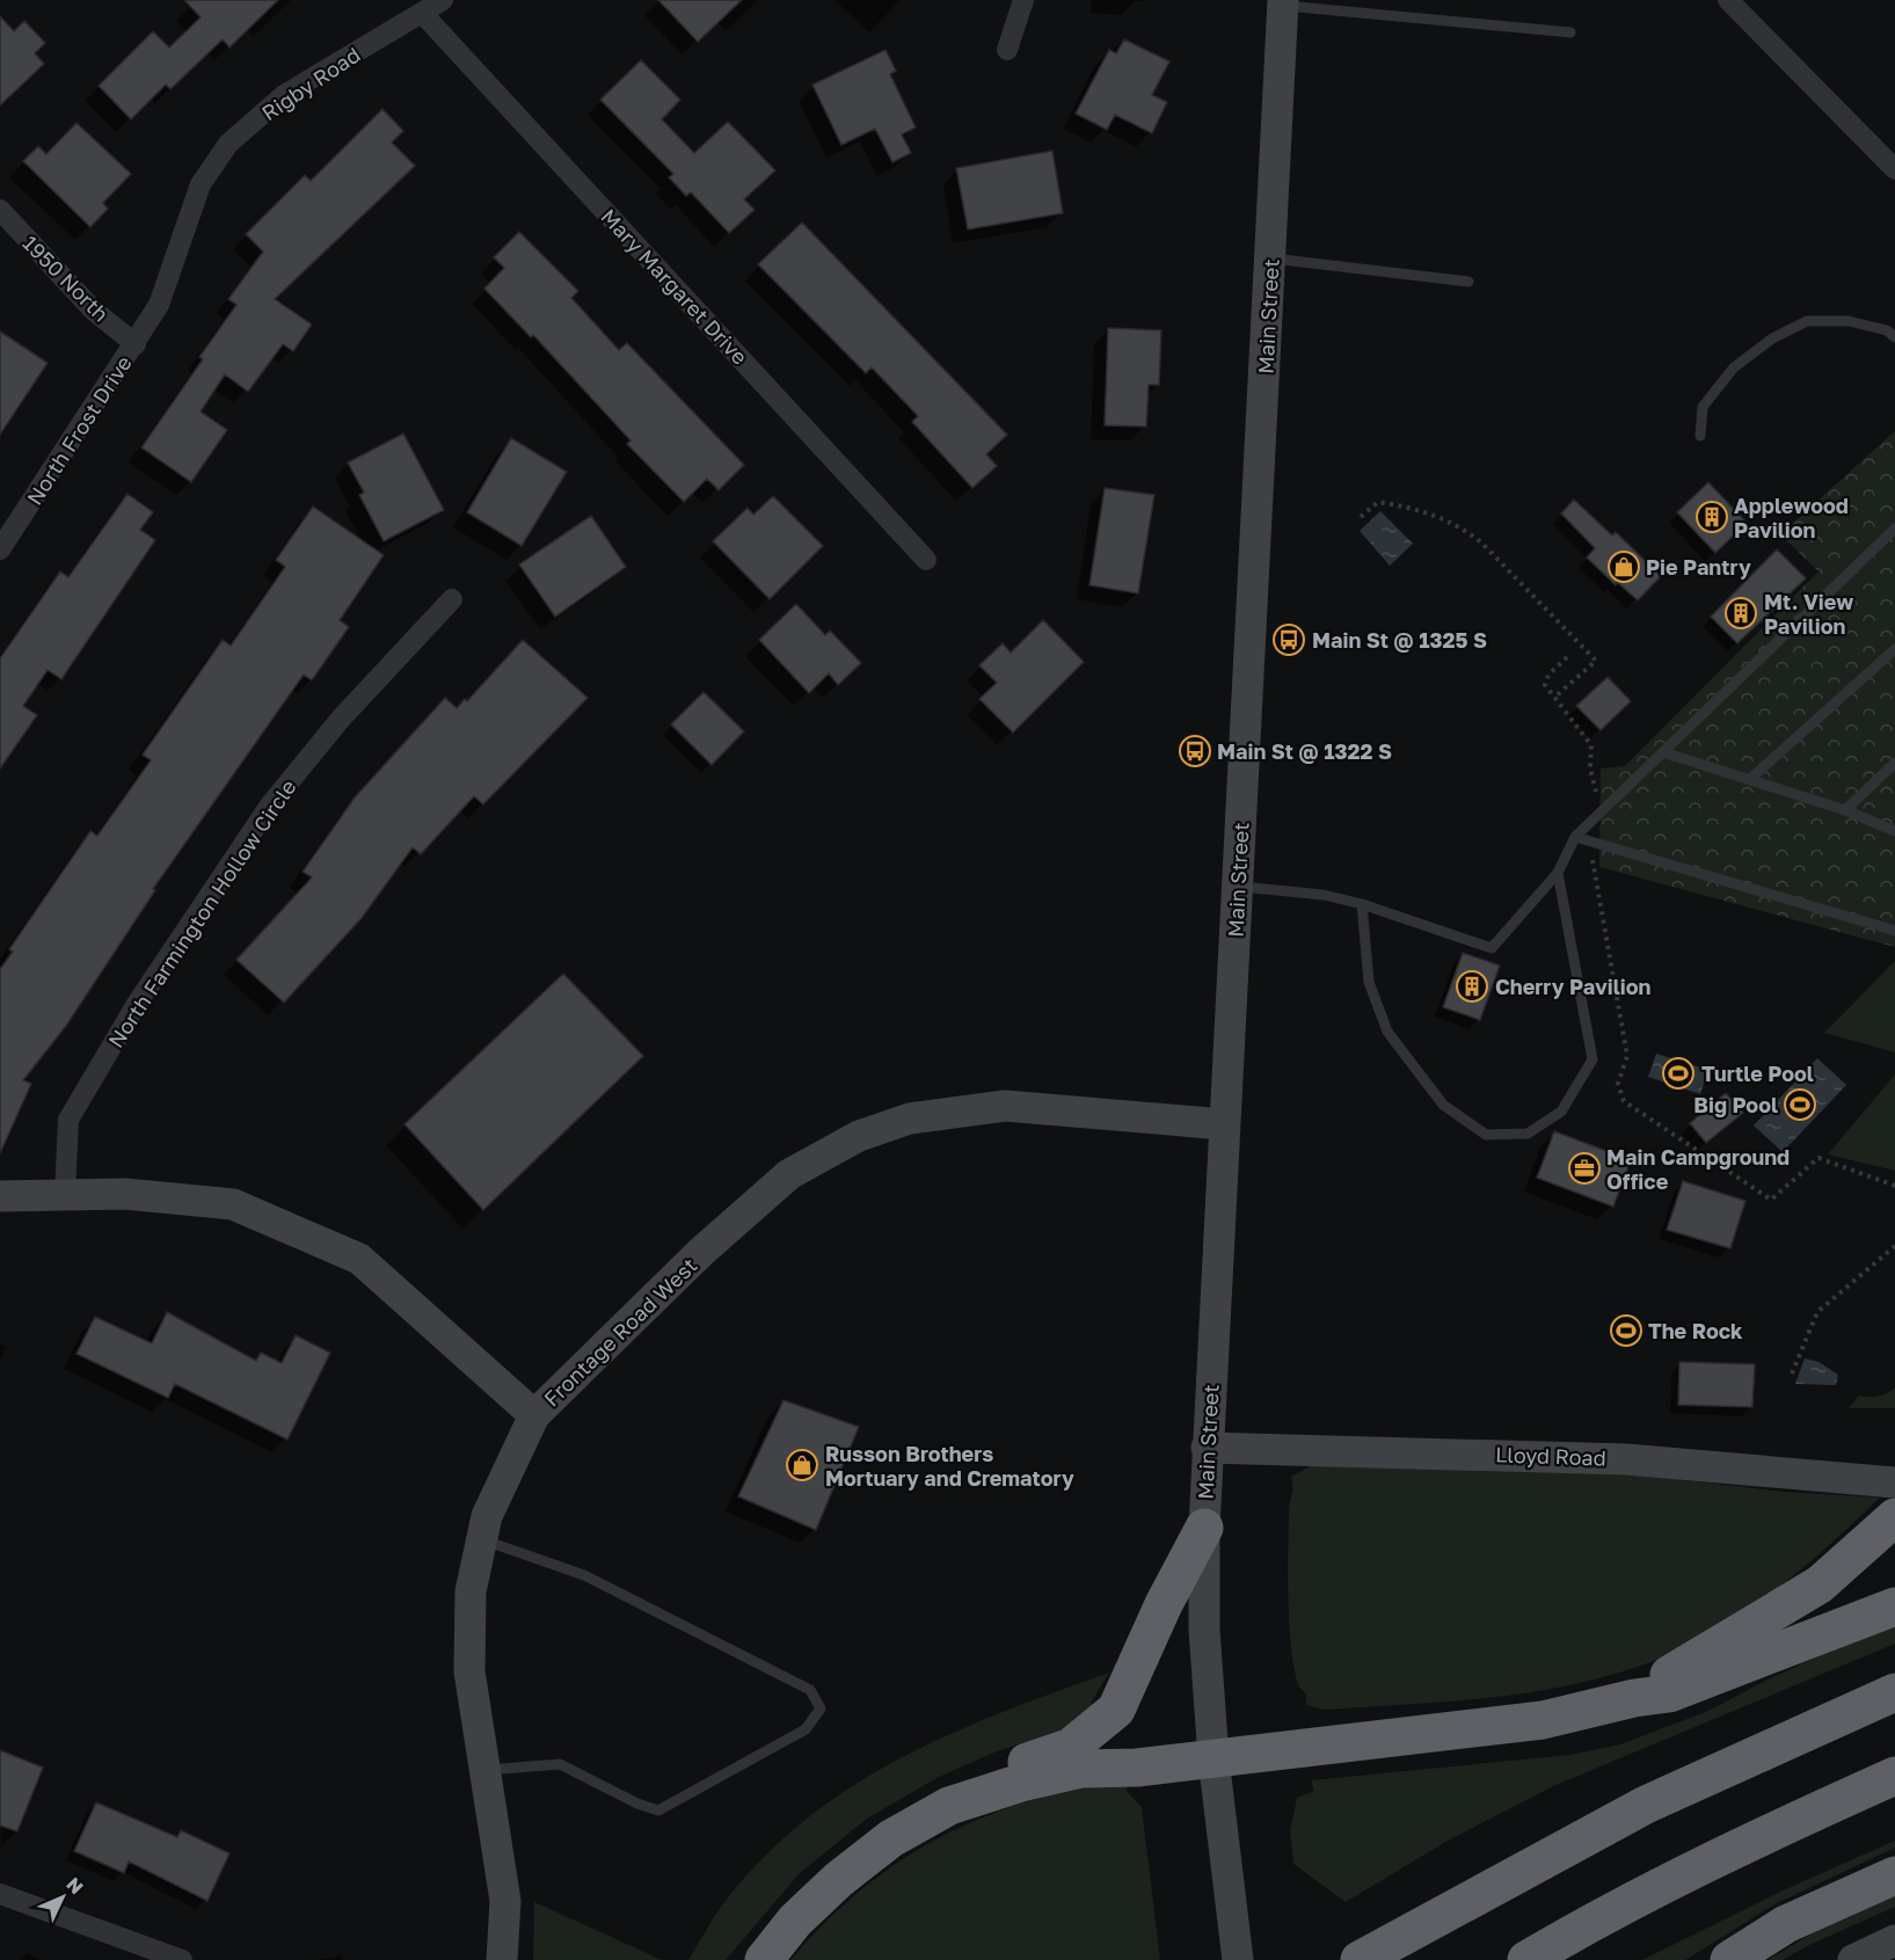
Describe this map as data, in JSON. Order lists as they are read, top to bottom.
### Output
{
  "streets": {
    "street": [
      "Rigby Road",
      "1950 North",
      "Mary Margaret Drive",
      "Main Street",
      "North Frost Drive",
      "North Farmington Hollow Circle",
      "Frontage Road West",
      "Lloyd Road"
    ]
  },
  "crossings": [
    ["Rigby Road", "1950 North"],
    ["Rigby Road", "Mary Margaret Drive"],
    ["Rigby Road", "North Frost Drive"],
    ["1950 North", "North Frost Drive"],
    ["Main Street", "Frontage Road West"],
    ["Main Street", "Lloyd Road"]
  ],
  "places": {
    "building": ["Applewood Pavilion", "Mt. View Pavilion", "Cherry Pavilion"],
    "shop": ["Pie Pantry", "Russon Brothers Mortuary and Crematory"],
    "bus stop": ["Main St @ 1325 S", "Main St @ 1322 S"],
    "sports": ["Turtle Pool", "Big Pool", "The Rock"],
    "office": ["Main Campground Office"]
  },
  "north": "top right"
}
